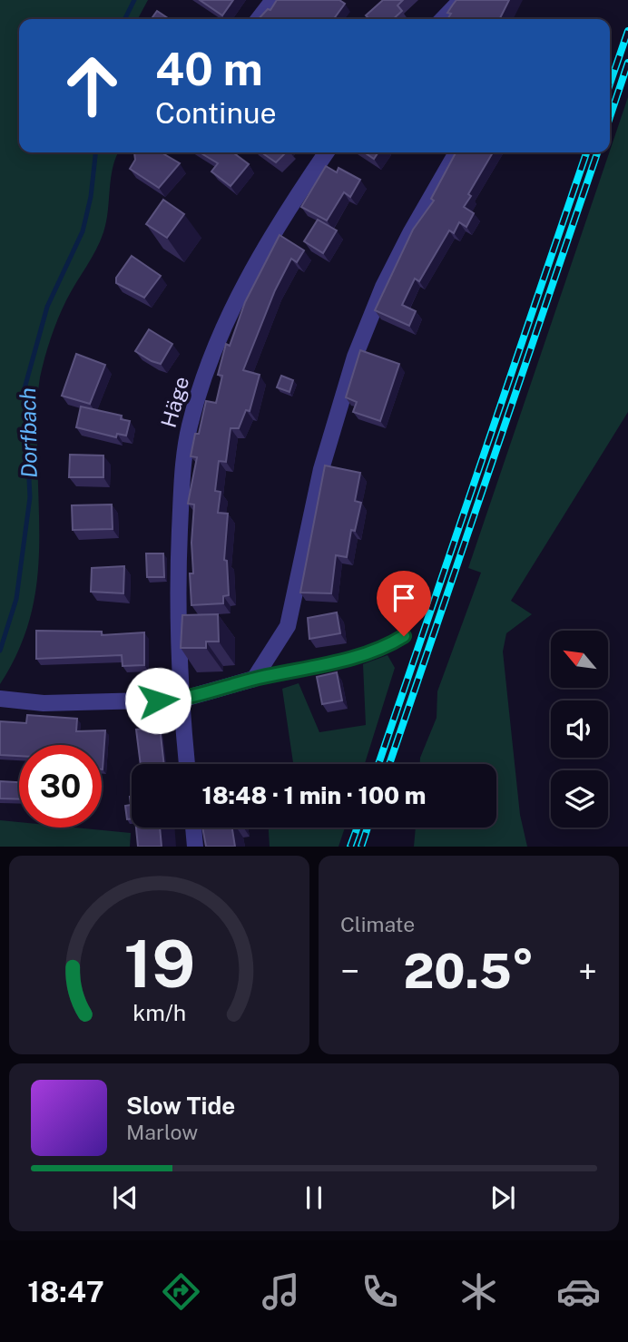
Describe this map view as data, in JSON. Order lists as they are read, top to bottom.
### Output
{
  "streets": {
    "street": ["Häge"]
  },
  "water": ["Dorfbach"],
  "north": "top left",
  "page": {
    "turn": ["40 m", "Continue"],
    "limit": "30",
    "trip": "18:48 · 1 min · 100 m",
    "tile": "Climate",
    "heat": ["−", "20.5°", "+"],
    "song": ["Slow Tide", "Marlow"],
    "tabs": "18:47",
    "gauge": ["19", "km/h"]
  }
}
